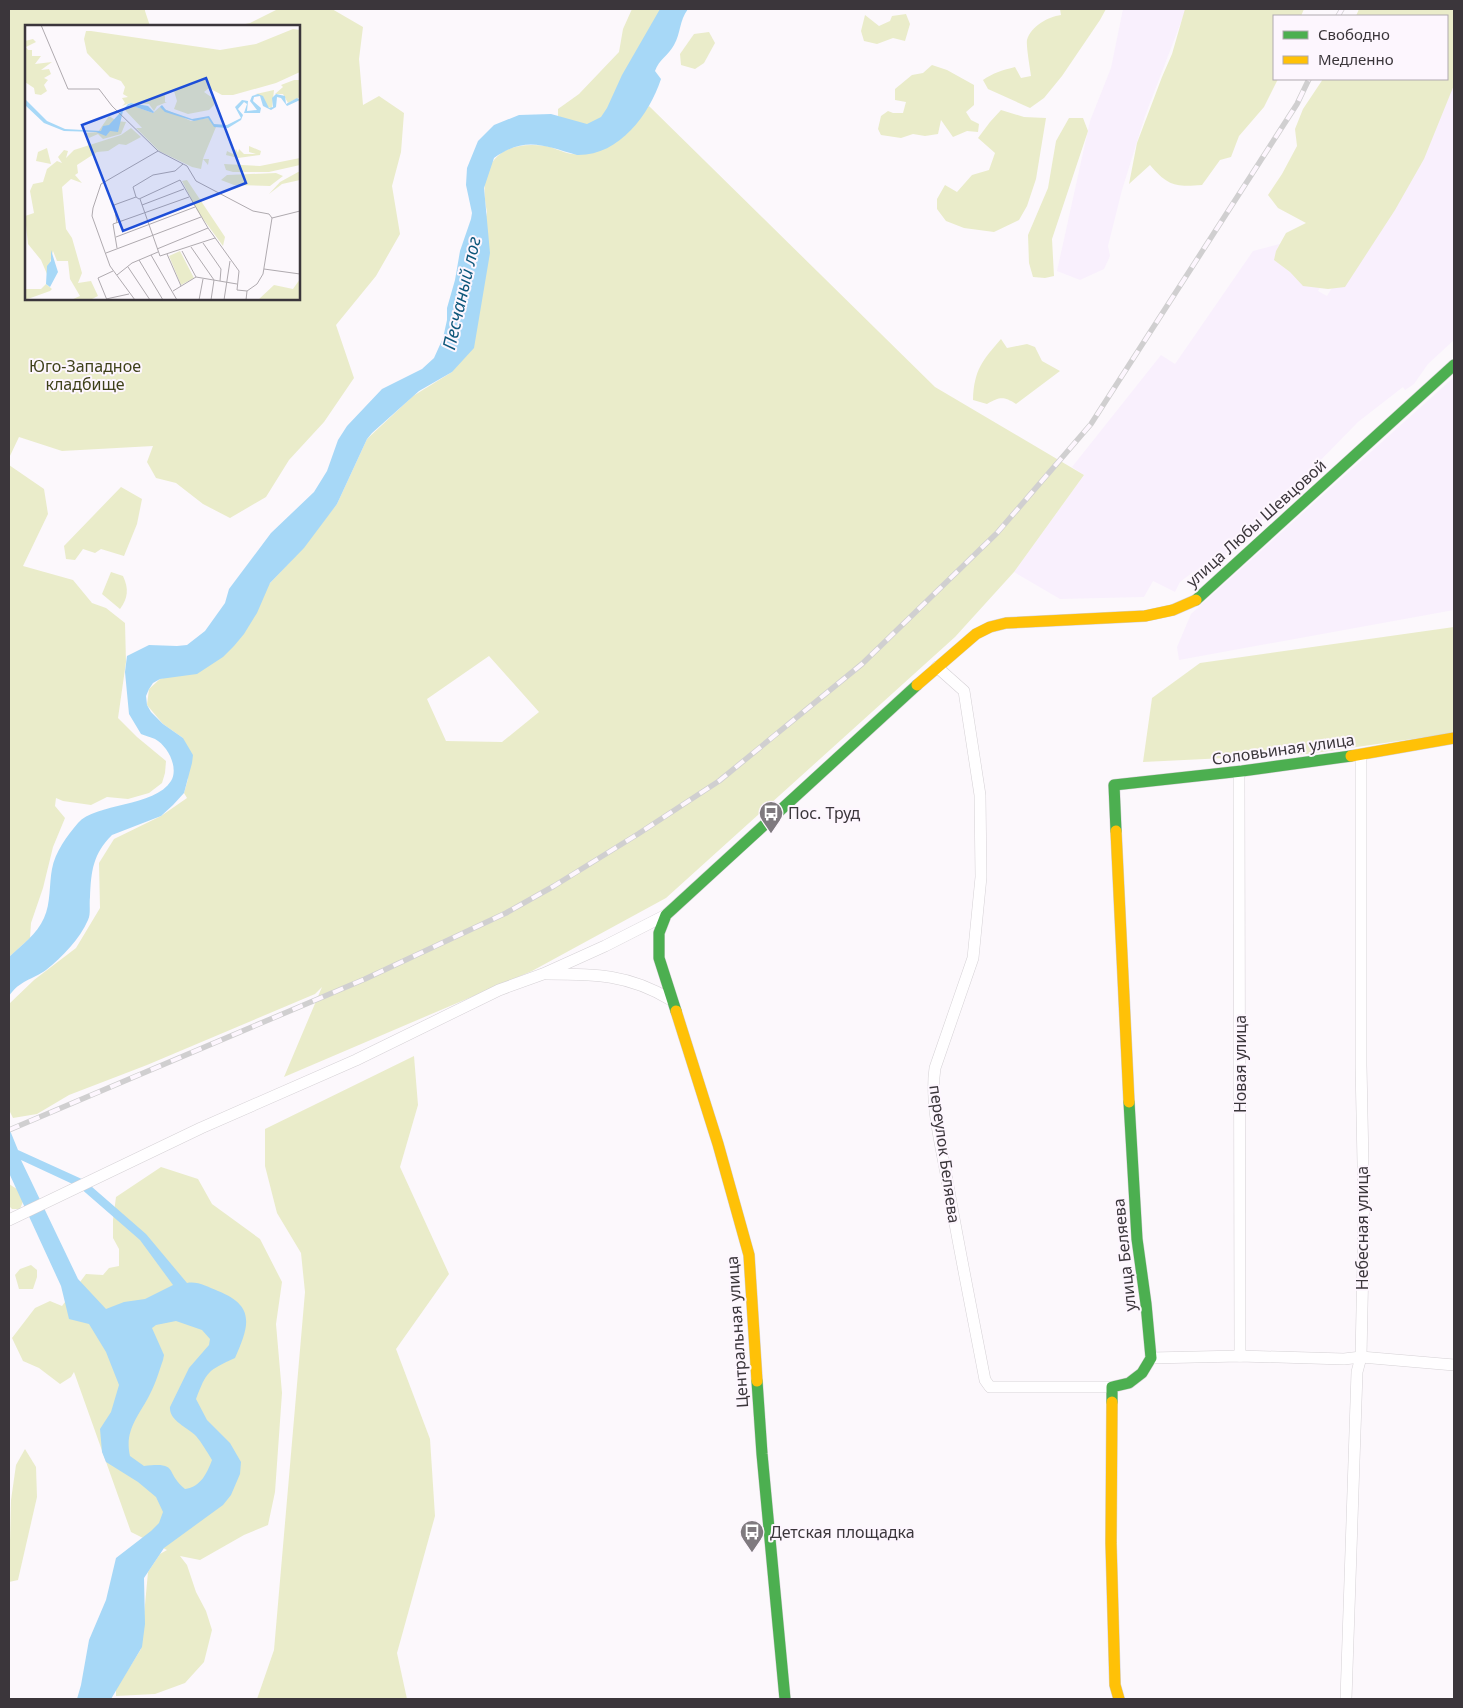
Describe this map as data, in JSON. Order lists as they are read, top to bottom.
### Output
{
  "streets": {
    "street": [
      "улица Любы Шевцовой",
      "Соловьиная улица",
      "Новая улица",
      "переулок Беляева",
      "Небесная улица",
      "улица Беляева",
      "Центральная улица"
    ]
  },
  "crossings": [
    ["улица Любы Шевцовой", "переулок Беляева"],
    ["улица Любы Шевцовой", "Центральная улица"],
    ["Соловьиная улица", "Новая улица"],
    ["Соловьиная улица", "Небесная улица"],
    ["Соловьиная улица", "улица Беляева"]
  ],
  "water": ["Песчаный лог"],
  "parks": ["Юго-Западное кладбище"],
  "places": {
    "bus stop": ["Пос. Труд", "Детская площадка"]
  },
  "legend": ["Свободно", "Медленно"]
}
